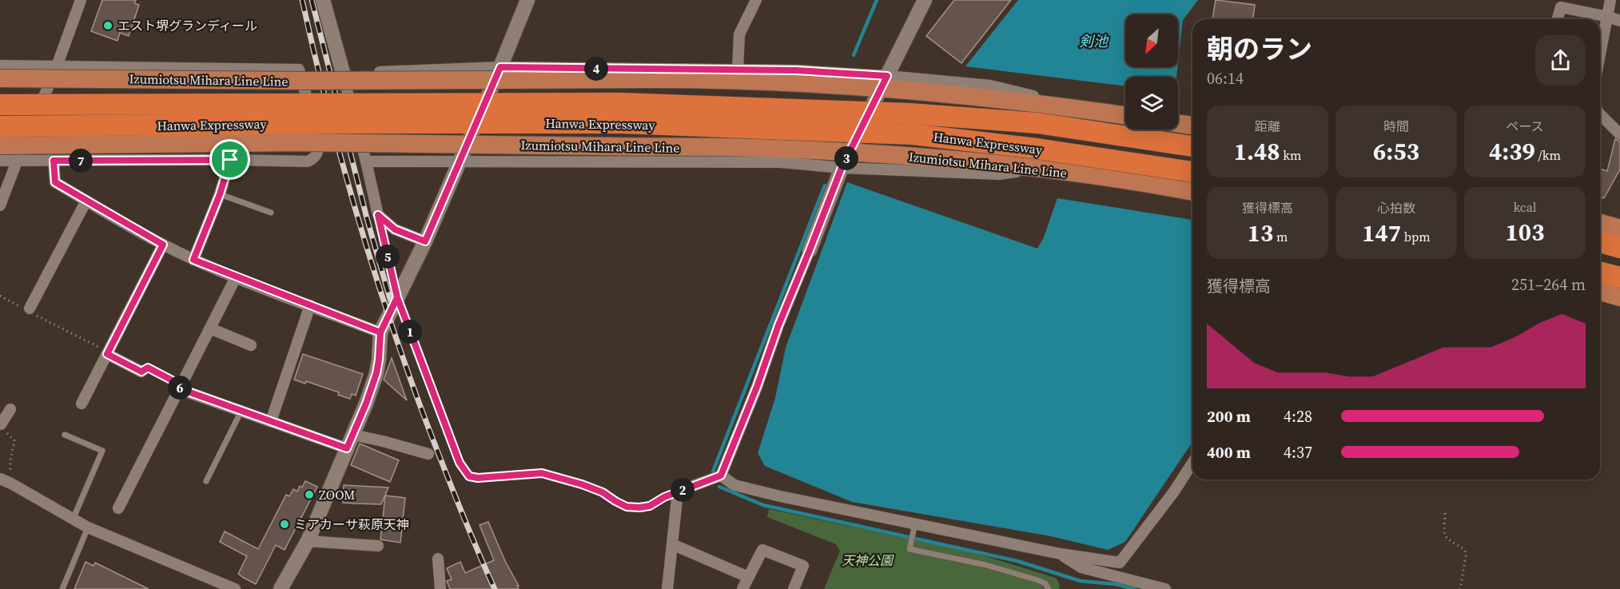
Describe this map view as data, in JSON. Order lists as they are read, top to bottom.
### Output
{
  "streets": {
    "highway": ["Hanwa Expressway"],
    "main road": ["Izumiotsu Mihara Line Line"]
  },
  "water": ["剣池"],
  "parks": ["天神公園"],
  "places": ["エスト堺グランディール", "ZOOM", "ミアカーサ萩原天神"],
  "north": "bottom left",
  "page": {
    "heading": ["朝のラン", "06:14"],
    "pins": [
      "4",
      "3",
      "7",
      "5",
      "1",
      "6",
      "2"
    ],
    "stats": [
      ["距離", "1.48 km"],
      ["時間", "6:53"],
      ["ペース", "4:39 /km"],
      ["獲得標高", "13 m"],
      ["心拍数", "147 bpm"],
      ["kcal", "103"]
    ],
    "chart": ["獲得標高", "251–264 m"],
    "list": [
      {
        "name": "200 m",
        "note": "4:28"
      },
      {
        "name": "400 m",
        "note": "4:37"
      }
    ]
  }
}
